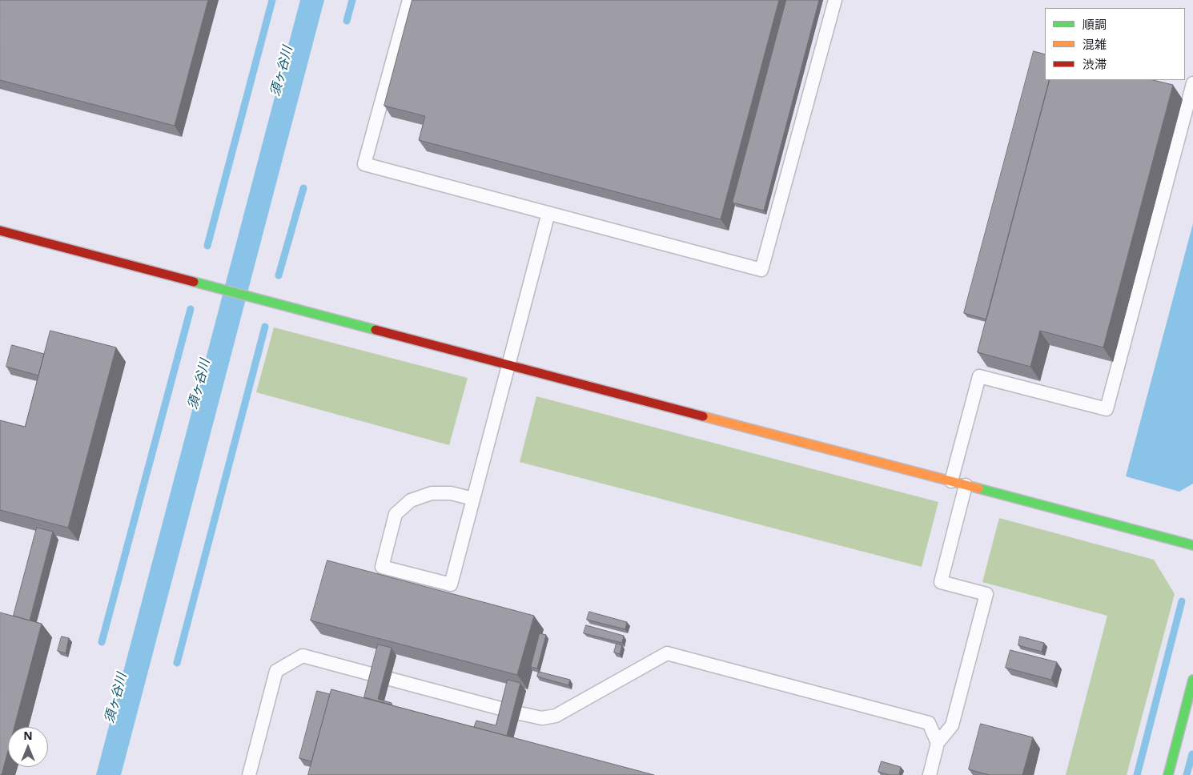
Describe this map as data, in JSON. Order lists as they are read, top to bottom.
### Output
{
  "water": ["須ヶ谷川"],
  "legend": ["順調", "混雑", "渋滞"],
  "north": "top"
}
